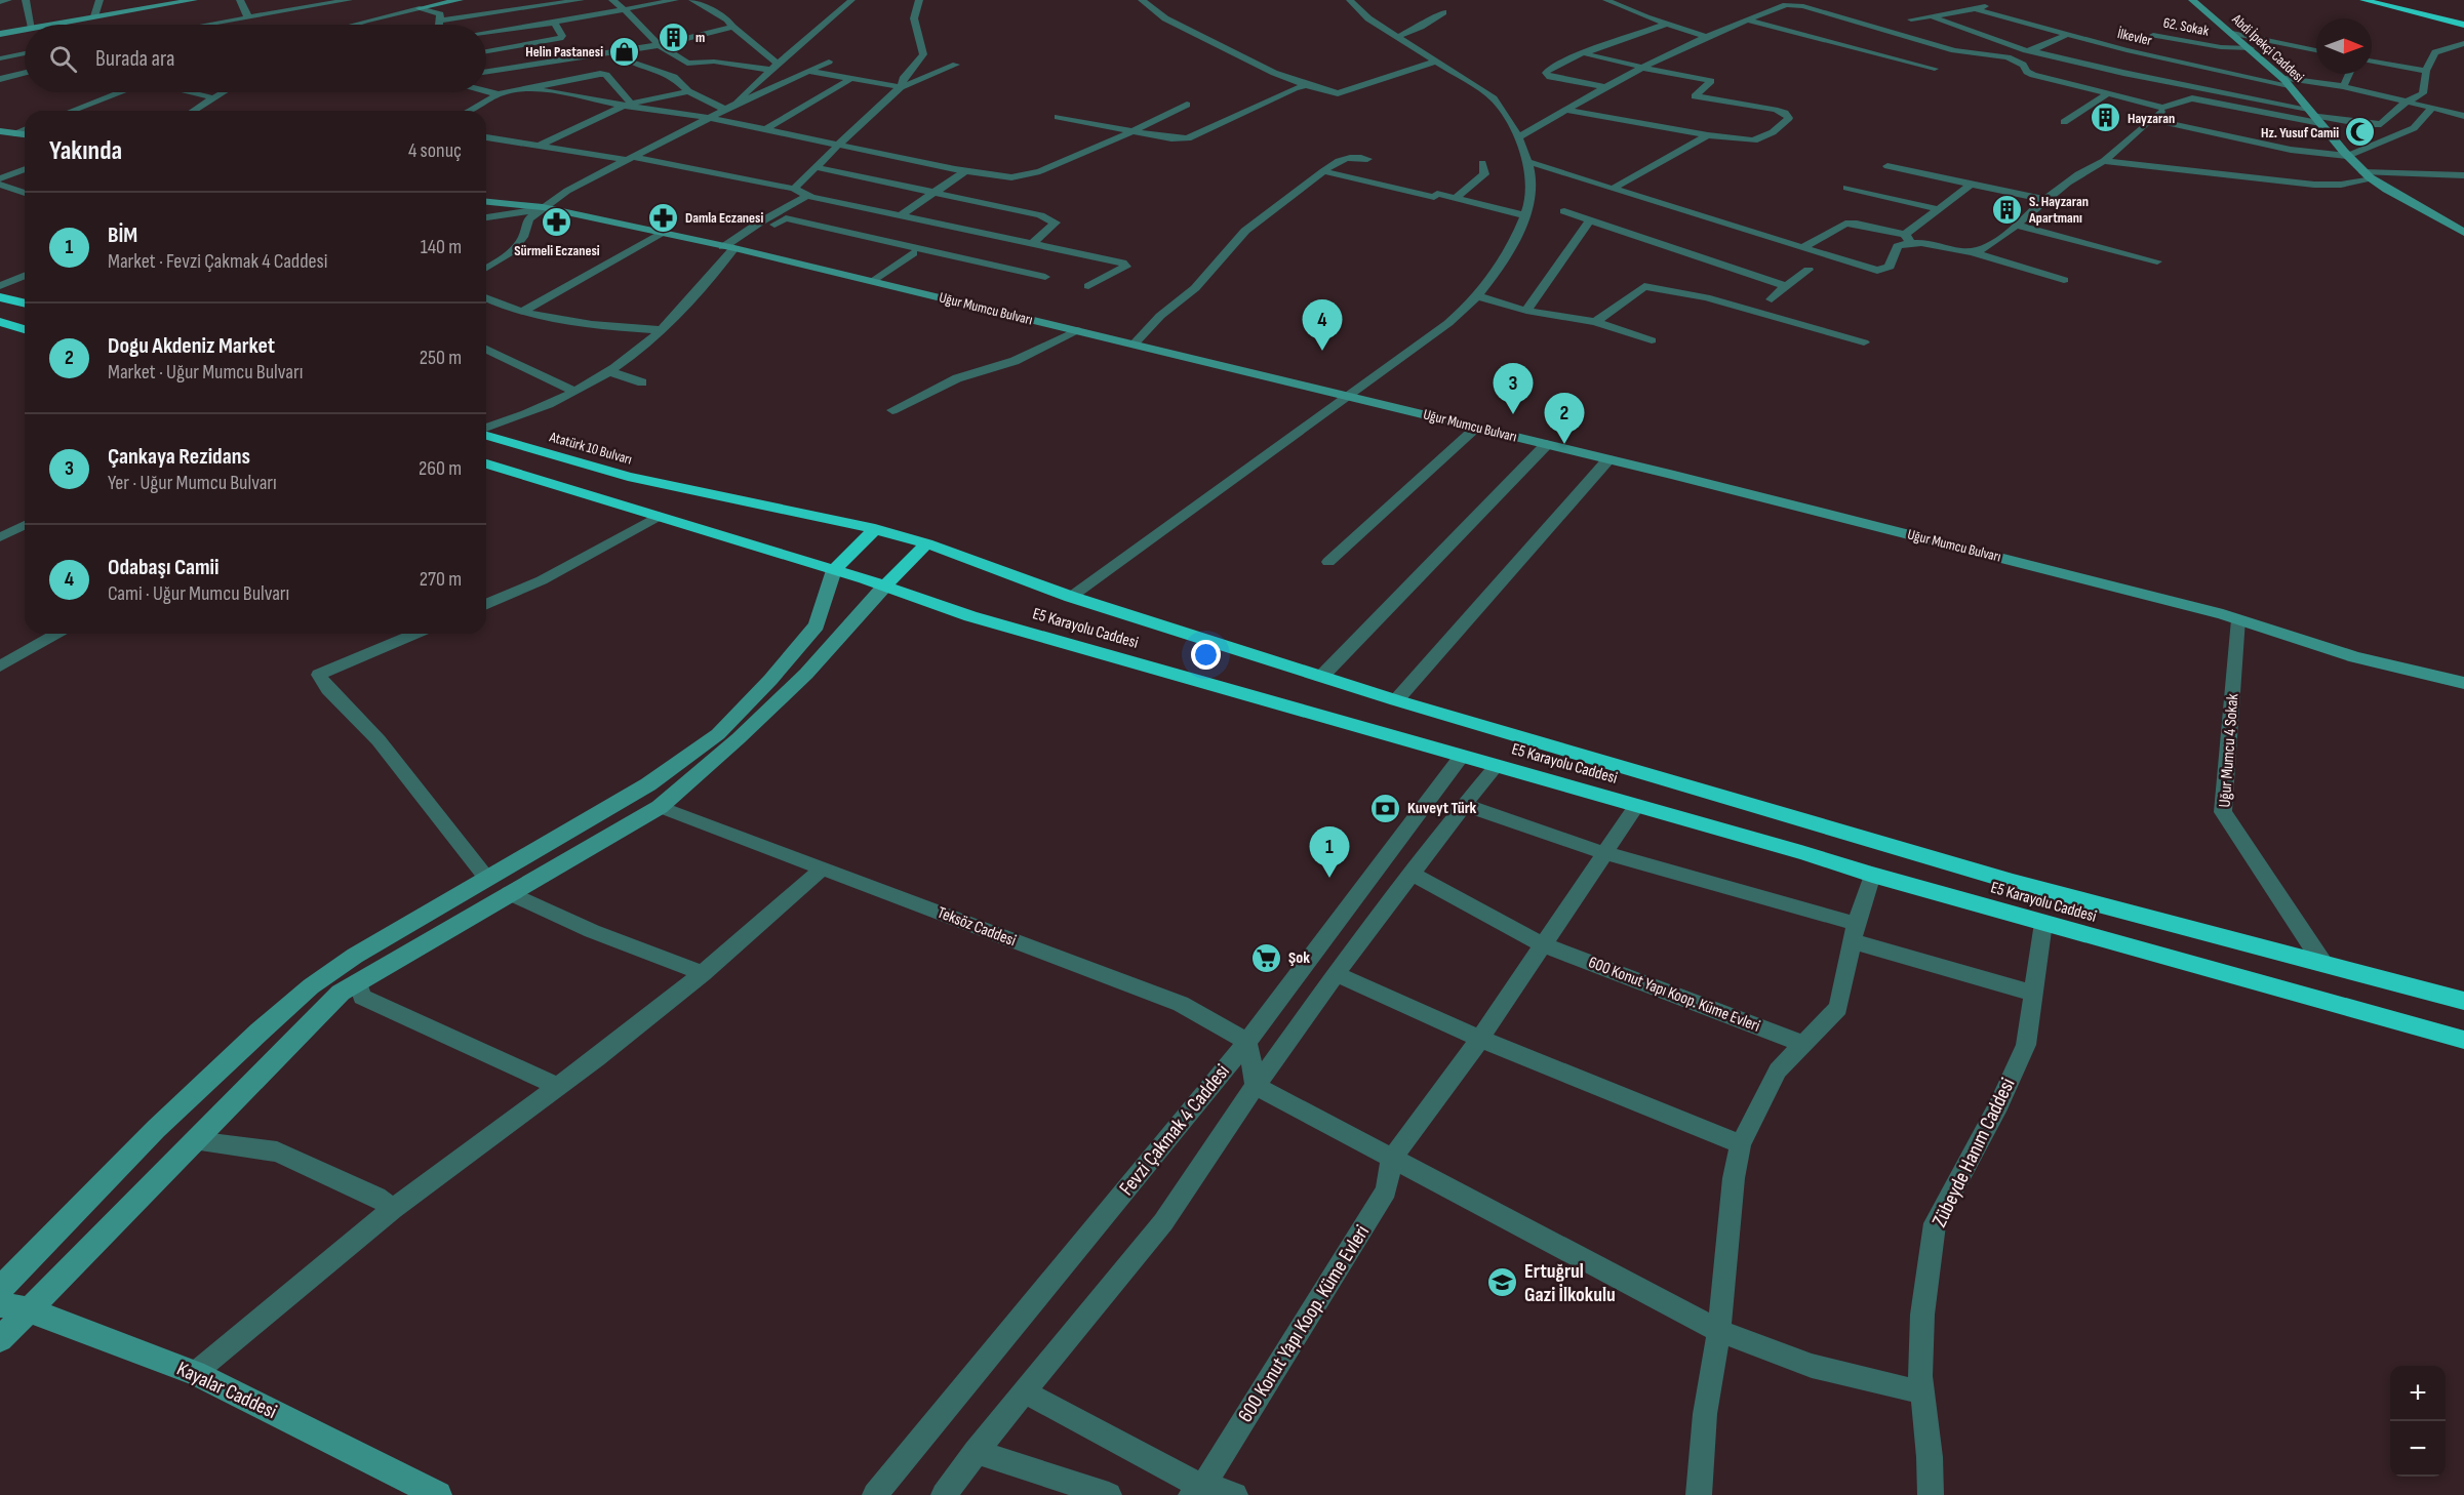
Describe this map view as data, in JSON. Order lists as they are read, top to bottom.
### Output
{
  "streets": {
    "highway": ["Atatürk 10 Bulvarı", "E5 Karayolu Caddesi"],
    "street": [
      "62. Sokak",
      "İlkevler",
      "Abdi İpekçi Caddesi",
      "Uğur Mumcu Bulvarı",
      "Uğur Mumcu 4 Sokak",
      "Teksöz Caddesi",
      "600 Konut Yapı Koop. Küme Evleri",
      "Fevzi Çakmak 4 Caddesi",
      "Zübeyde Hanım Caddesi",
      "Kayalar Caddesi"
    ]
  },
  "crossings": [
    ["62. Sokak", "Abdi İpekçi Caddesi"],
    ["İlkevler", "Abdi İpekçi Caddesi"],
    ["Uğur Mumcu Bulvarı", "Uğur Mumcu 4 Sokak"],
    ["Atatürk 10 Bulvarı", "E5 Karayolu Caddesi"],
    ["E5 Karayolu Caddesi", "Uğur Mumcu 4 Sokak"],
    ["E5 Karayolu Caddesi", "600 Konut Yapı Koop. Küme Evleri"],
    ["E5 Karayolu Caddesi", "Fevzi Çakmak 4 Caddesi"],
    ["E5 Karayolu Caddesi", "Zübeyde Hanım Caddesi"],
    ["Teksöz Caddesi", "Fevzi Çakmak 4 Caddesi"],
    ["600 Konut Yapı Koop. Küme Evleri", "Fevzi Çakmak 4 Caddesi"]
  ],
  "places": {
    "building": ["m", "Hayzaran", "S. Hayzaran Apartmanı"],
    "shop": ["Helin Pastanesi"],
    "mosque": ["Hz. Yusuf Camii"],
    "pharmacy": ["Damla Eczanesi", "Sürmeli Eczanesi"],
    "bank": ["Kuveyt Türk"],
    "supermarket": ["Şok"],
    "school or university": ["Ertuğrul Gazi İlkokulu"]
  },
  "north": "right",
  "page": {
    "search": "Burada ara",
    "heading": ["Yakında", "4 sonuç"],
    "list": [
      {
        "mark": "1",
        "name": "BİM",
        "note": "Market · Fevzi Çakmak 4 Caddesi",
        "value": "140 m"
      },
      {
        "mark": "2",
        "name": "Dogu Akdeniz Market",
        "note": "Market · Uğur Mumcu Bulvarı",
        "value": "250 m"
      },
      {
        "mark": "3",
        "name": "Çankaya Rezidans",
        "note": "Yer · Uğur Mumcu Bulvarı",
        "value": "260 m"
      },
      {
        "mark": "4",
        "name": "Odabaşı Camii",
        "note": "Cami · Uğur Mumcu Bulvarı",
        "value": "270 m"
      }
    ],
    "pins": [
      "4",
      "3",
      "2",
      "1"
    ],
    "map_buttons": ["+", "−"]
  }
}
